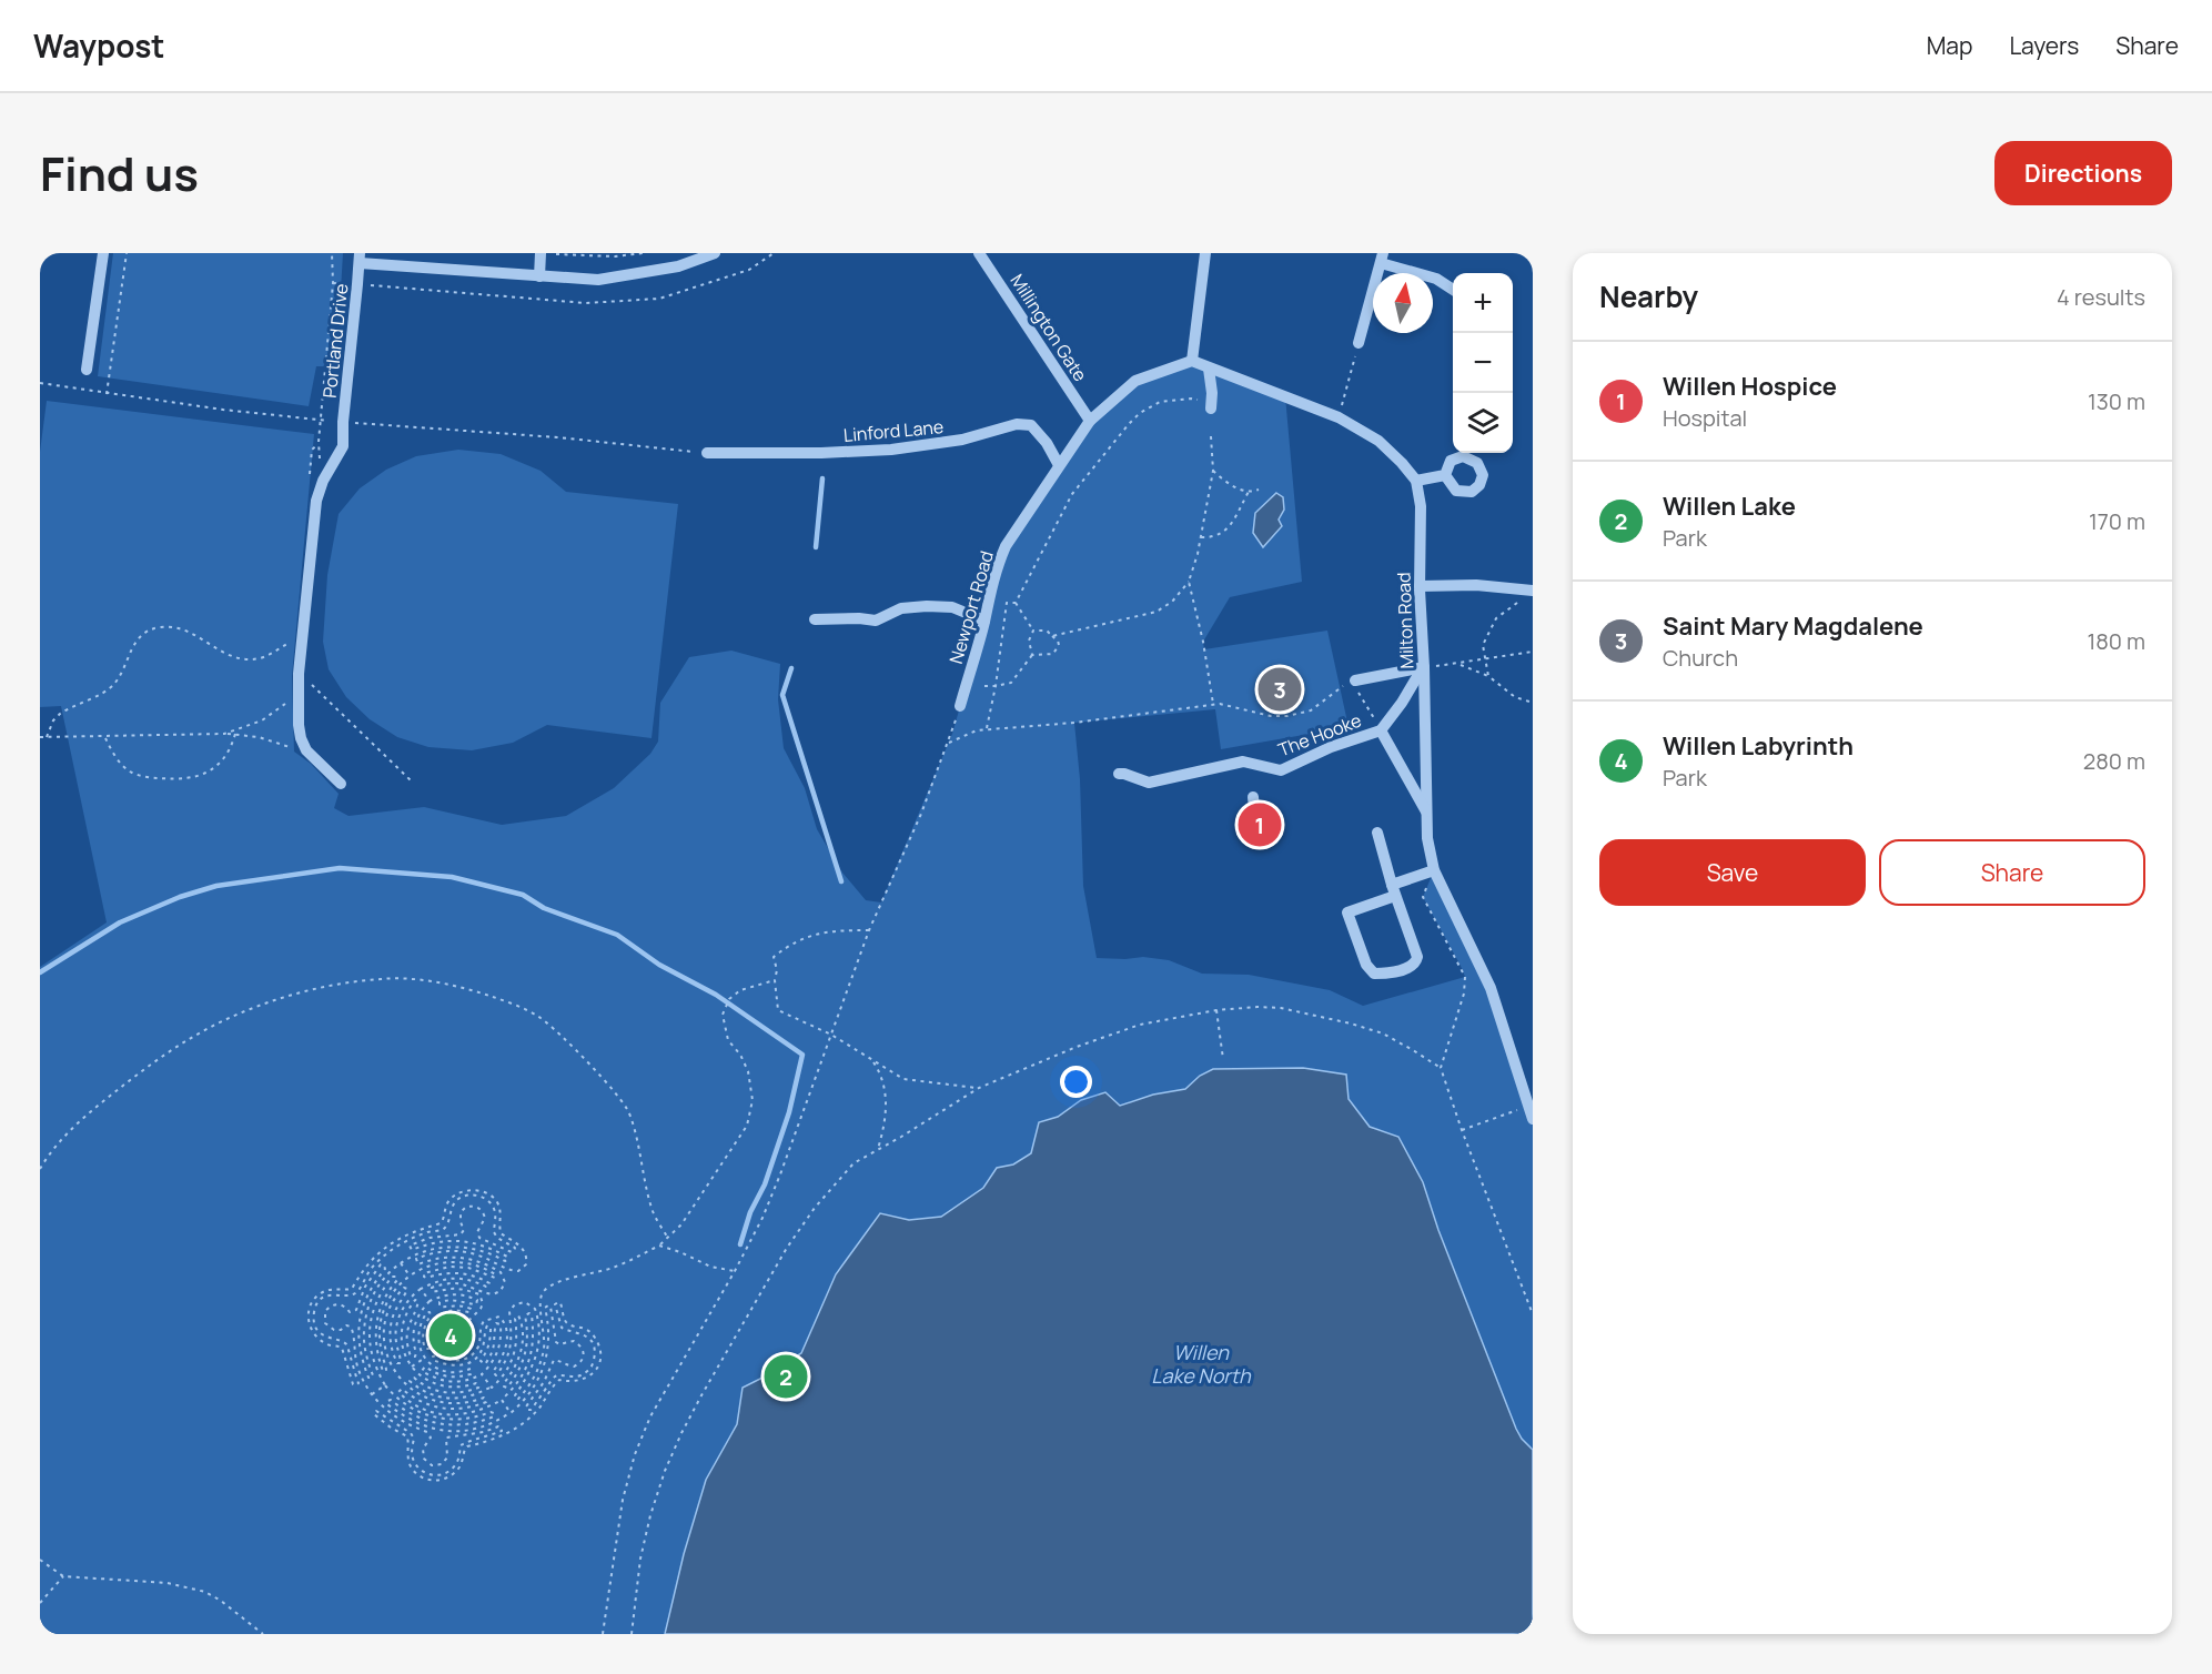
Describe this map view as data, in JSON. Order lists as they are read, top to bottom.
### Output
{
  "streets": {
    "street": [
      "Millington Gate",
      "Portland Drive",
      "Linford Lane",
      "Newport Road",
      "Milton Road",
      "The Hooke"
    ]
  },
  "crossings": [
    ["Millington Gate", "Newport Road"],
    ["Linford Lane", "Newport Road"],
    ["Milton Road", "The Hooke"]
  ],
  "water": ["Willen Lake North"],
  "north": "top",
  "page": {
    "header": "Waypost",
    "nav": ["Map", "Layers", "Share"],
    "title": "Find us",
    "buttons": [
      "Directions",
      ["Save", "Share"]
    ],
    "heading": ["Nearby", "4 results"],
    "map_buttons": ["+", "−"],
    "list": [
      {
        "mark": "1",
        "name": "Willen Hospice",
        "note": "Hospital",
        "value": "130 m"
      },
      {
        "mark": "2",
        "name": "Willen Lake",
        "note": "Park",
        "value": "170 m"
      },
      {
        "mark": "3",
        "name": "Saint Mary Magdalene",
        "note": "Church",
        "value": "180 m"
      },
      {
        "mark": "4",
        "name": "Willen Labyrinth",
        "note": "Park",
        "value": "280 m"
      }
    ],
    "pins": [
      "3",
      "1",
      "4",
      "2"
    ]
  }
}
